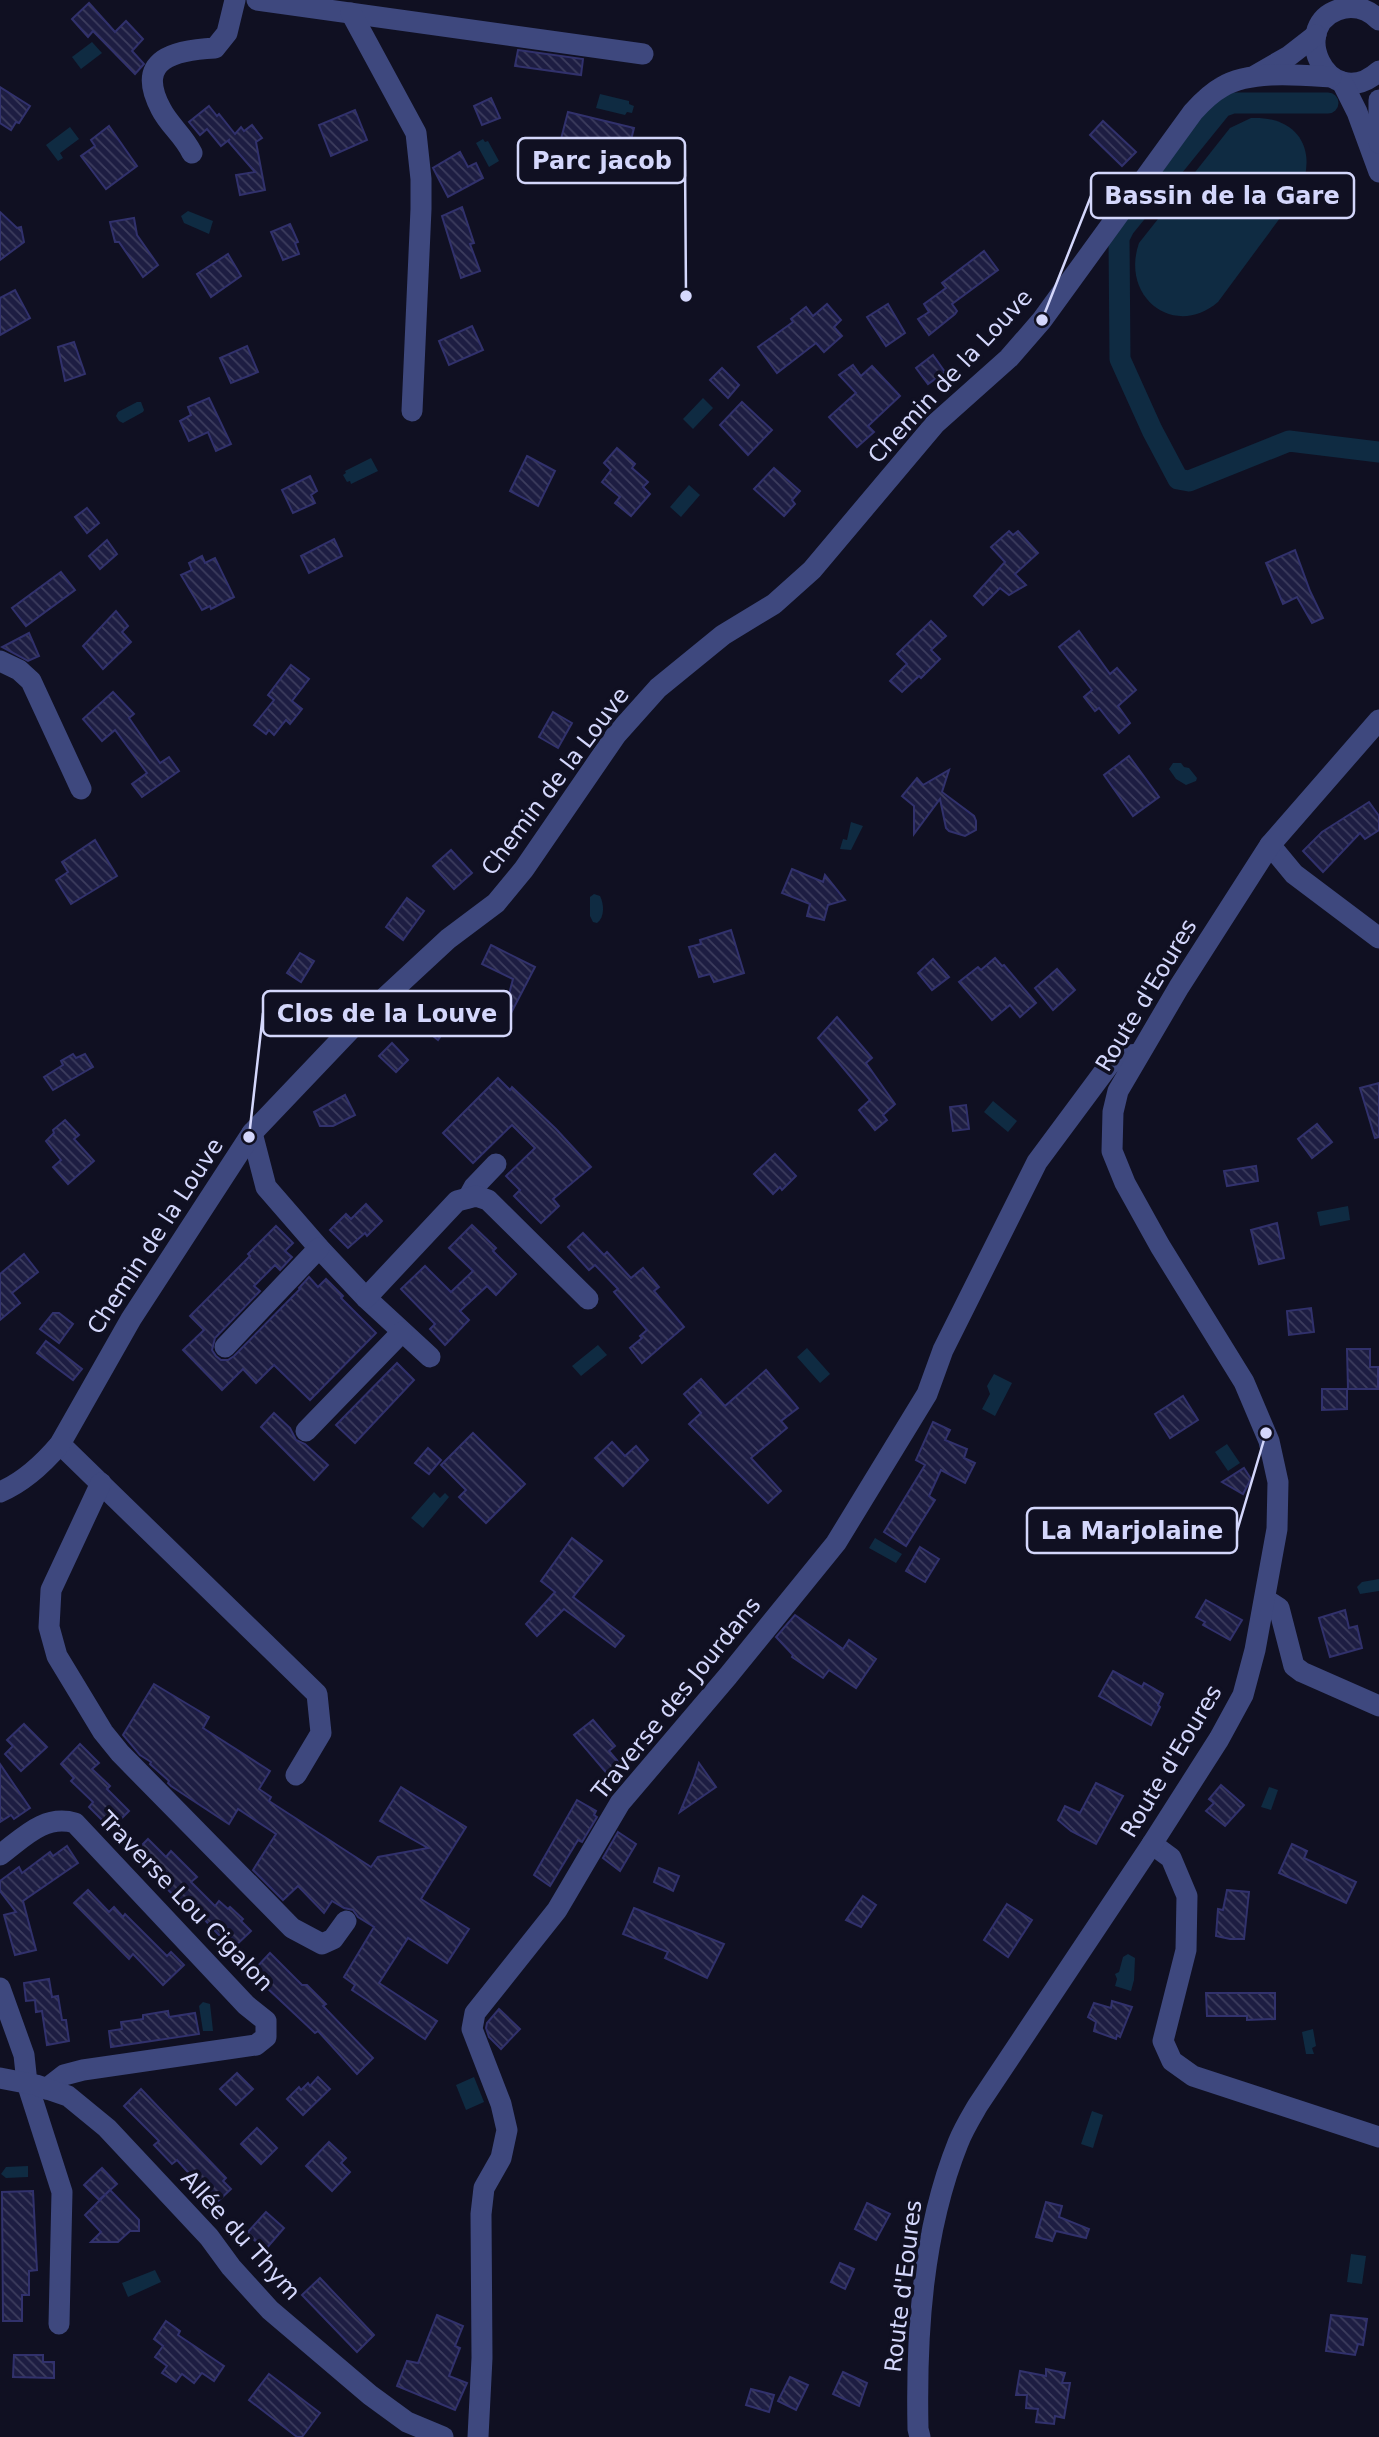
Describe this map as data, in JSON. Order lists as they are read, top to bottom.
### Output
{
  "streets": {
    "street": [
      "Chemin de la Louve",
      "Route d'Eoures",
      "Traverse des Jourdans",
      "Traverse Lou Cigalon",
      "Allée du Thym"
    ]
  },
  "crossings": [
    ["Route d'Eoures", "Traverse des Jourdans"],
    ["Traverse Lou Cigalon", "Allée du Thym"]
  ],
  "places": [
    "Parc jacob",
    "Bassin de la Gare",
    "Clos de la Louve",
    "La Marjolaine"
  ]
}
